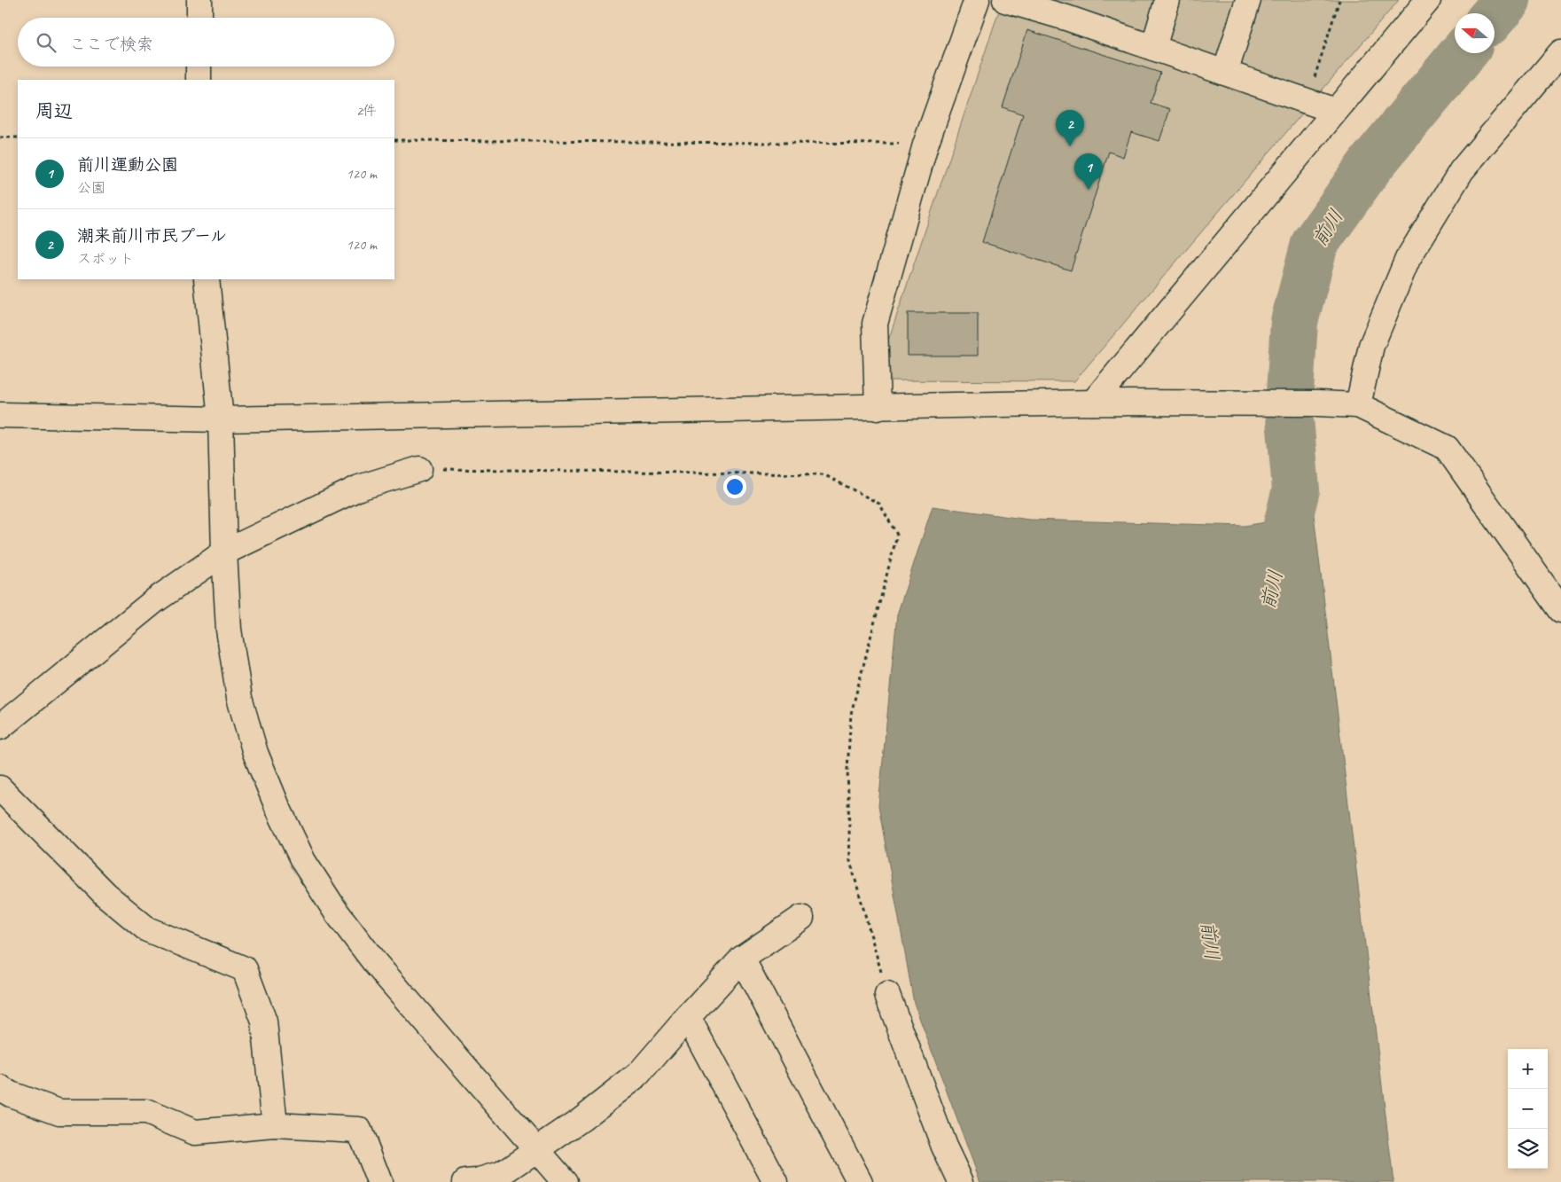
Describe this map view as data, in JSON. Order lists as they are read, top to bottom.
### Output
{
  "water": ["前川"],
  "north": "left",
  "page": {
    "search": "ここで検索",
    "heading": ["周辺", "2件"],
    "pins": ["2", "1"],
    "list": [
      {
        "mark": "1",
        "name": "前川運動公園",
        "note": "公園",
        "value": "120 m"
      },
      {
        "mark": "2",
        "name": "潮来前川市民プール",
        "note": "スポット",
        "value": "120 m"
      }
    ],
    "map_buttons": ["+", "−"]
  }
}
